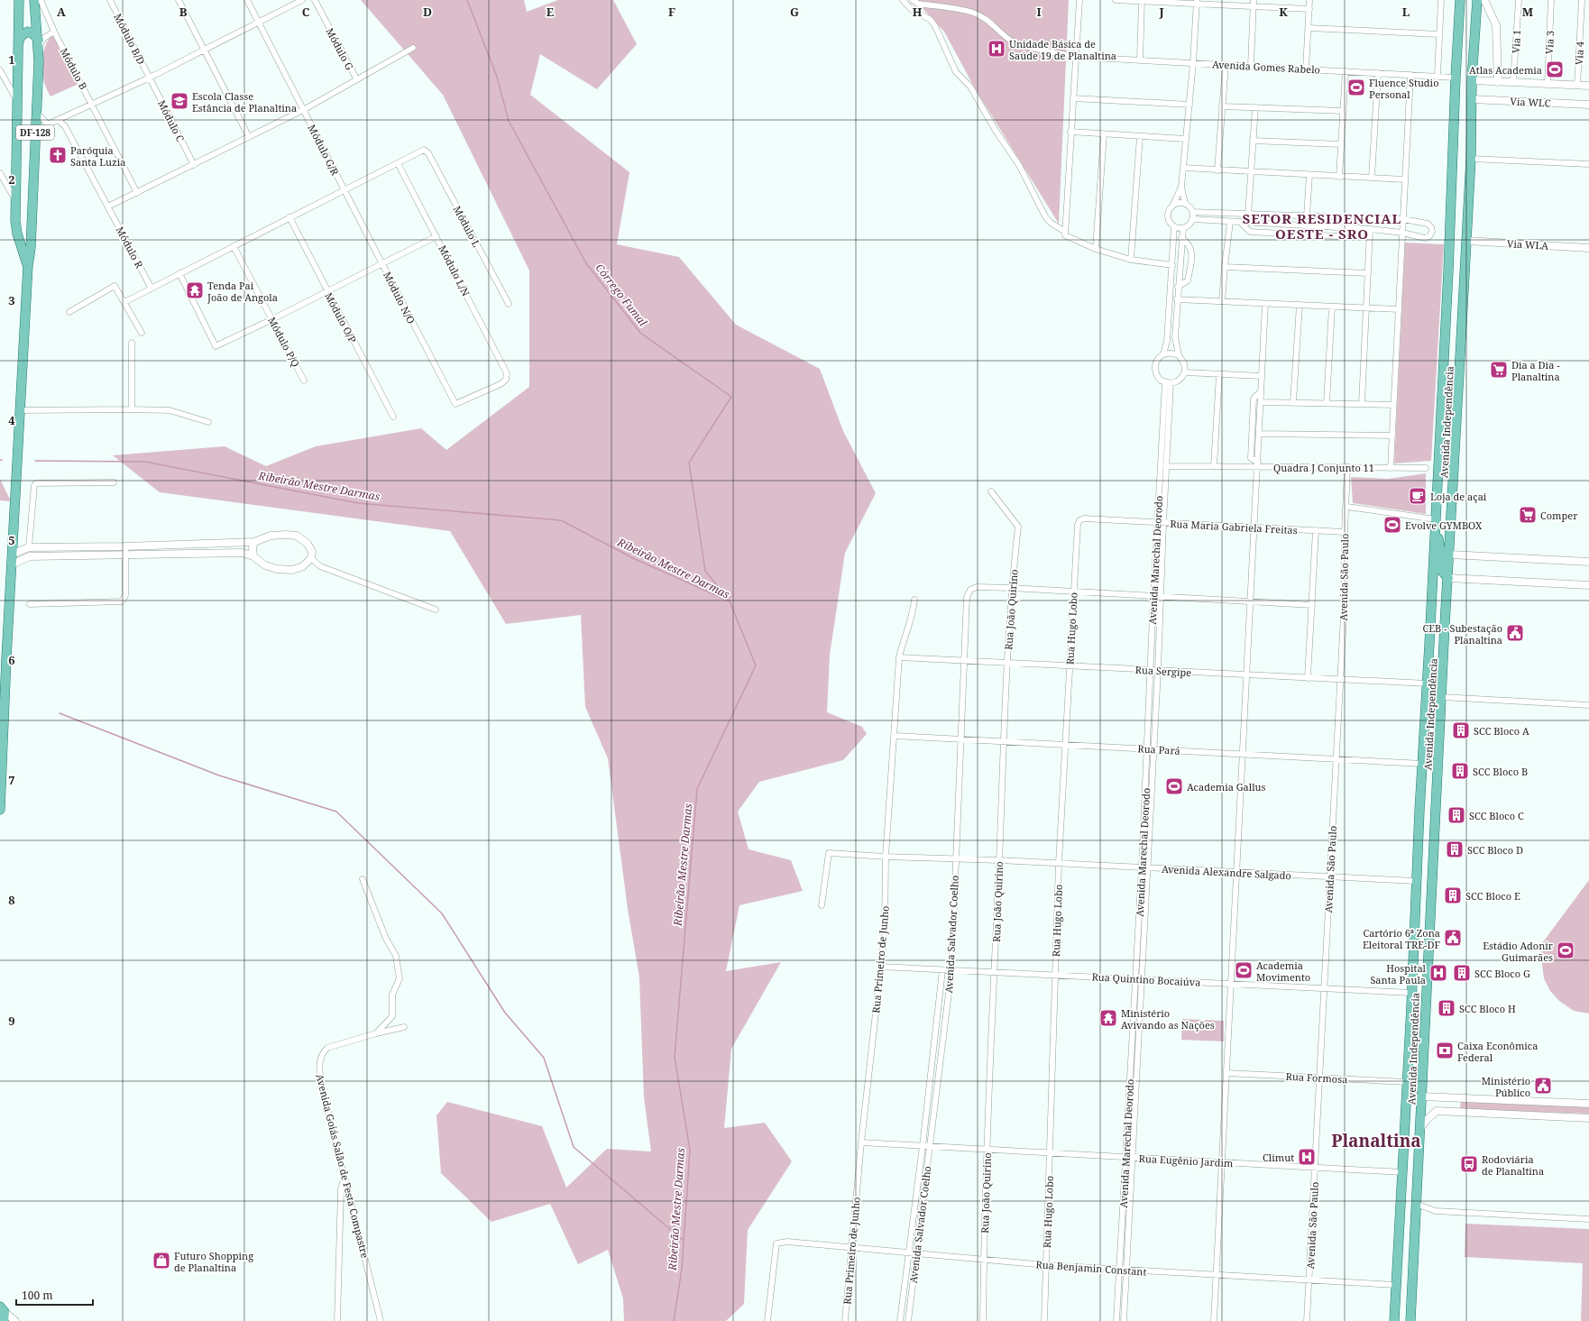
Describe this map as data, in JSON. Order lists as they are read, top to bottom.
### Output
{
  "streets": {
    "main road": ["DF-128", "Avenida Independência"],
    "street": [
      "Módulo B/D",
      "Via 1",
      "Via 3",
      "Módulo G",
      "Via 4",
      "Avenida Gomes Rabelo",
      "Módulo B",
      "Via WLC",
      "Módulo C",
      "Módulo G/R",
      "Módulo L",
      "Via WLA",
      "Módulo R",
      "Módulo L/N",
      "Módulo N/O",
      "Módulo O/P",
      "Módulo P/Q",
      "Quadra J Conjunto 11",
      "Rua Maria Gabriela Freitas",
      "Avenida Marechal Deorodo",
      "Avenida São Paulo",
      "Rua João Quirino",
      "Rua Hugo Lobo",
      "Rua Sergipe",
      "Rua Pará",
      "Avenida Alexandre Salgado",
      "Avenida Salvador Coelho",
      "Rua Primeiro de Junho",
      "Rua Quintino Bocaiúva",
      "Rua Formosa",
      "Rua Eugênio Jardim",
      "Avenida Goiás Salão de Festa Compastre",
      "Rua Benjamin Constant"
    ]
  },
  "crossings": [
    ["Módulo B/D", "Módulo C"],
    ["Via 1", "Via WLC"],
    ["Via 3", "Via WLC"],
    ["Via 4", "Via WLC"],
    ["Avenida Gomes Rabelo", "Avenida Independência"],
    ["Via WLC", "Avenida Independência"],
    ["Módulo G/R", "Módulo N/O"],
    ["Módulo L", "Módulo L/N"],
    ["Via WLA", "Avenida Independência"],
    ["Módulo L/N", "Módulo N/O"],
    ["Avenida Independência", "Rua Sergipe"],
    ["Avenida Independência", "Rua Pará"],
    ["Avenida Independência", "Avenida Alexandre Salgado"],
    ["Avenida Independência", "Rua Quintino Bocaiúva"],
    ["Avenida Independência", "Rua Formosa"],
    ["Avenida Independência", "Rua Eugênio Jardim"],
    ["Avenida Independência", "Rua Benjamin Constant"],
    ["Quadra J Conjunto 11", "Avenida Marechal Deorodo"],
    ["Quadra J Conjunto 11", "Avenida São Paulo"],
    ["Rua Maria Gabriela Freitas", "Avenida Marechal Deorodo"],
    ["Rua Maria Gabriela Freitas", "Avenida São Paulo"],
    ["Rua Maria Gabriela Freitas", "Rua Hugo Lobo"],
    ["Avenida Marechal Deorodo", "Rua Sergipe"],
    ["Avenida Marechal Deorodo", "Rua Pará"],
    ["Avenida Marechal Deorodo", "Avenida Alexandre Salgado"],
    ["Avenida Marechal Deorodo", "Rua Quintino Bocaiúva"],
    ["Avenida Marechal Deorodo", "Rua Eugênio Jardim"],
    ["Avenida Marechal Deorodo", "Rua Benjamin Constant"],
    ["Avenida São Paulo", "Rua Sergipe"],
    ["Avenida São Paulo", "Rua Pará"],
    ["Avenida São Paulo", "Avenida Alexandre Salgado"],
    ["Avenida São Paulo", "Rua Quintino Bocaiúva"],
    ["Avenida São Paulo", "Rua Formosa"],
    ["Avenida São Paulo", "Rua Eugênio Jardim"],
    ["Avenida São Paulo", "Rua Benjamin Constant"],
    ["Rua João Quirino", "Rua Sergipe"],
    ["Rua João Quirino", "Rua Pará"],
    ["Rua João Quirino", "Avenida Alexandre Salgado"],
    ["Rua João Quirino", "Avenida Salvador Coelho"],
    ["Rua João Quirino", "Rua Quintino Bocaiúva"],
    ["Rua João Quirino", "Rua Eugênio Jardim"],
    ["Rua João Quirino", "Rua Benjamin Constant"],
    ["Rua Hugo Lobo", "Rua Sergipe"],
    ["Rua Hugo Lobo", "Rua Pará"],
    ["Rua Hugo Lobo", "Avenida Alexandre Salgado"],
    ["Rua Hugo Lobo", "Rua Quintino Bocaiúva"],
    ["Rua Hugo Lobo", "Rua Eugênio Jardim"],
    ["Rua Hugo Lobo", "Rua Benjamin Constant"],
    ["Rua Sergipe", "Avenida Salvador Coelho"],
    ["Rua Sergipe", "Rua Primeiro de Junho"],
    ["Rua Pará", "Avenida Salvador Coelho"],
    ["Rua Pará", "Rua Primeiro de Junho"],
    ["Avenida Alexandre Salgado", "Avenida Salvador Coelho"],
    ["Avenida Alexandre Salgado", "Rua Primeiro de Junho"],
    ["Avenida Salvador Coelho", "Rua Quintino Bocaiúva"],
    ["Avenida Salvador Coelho", "Rua Eugênio Jardim"],
    ["Avenida Salvador Coelho", "Rua Benjamin Constant"],
    ["Rua Primeiro de Junho", "Rua Quintino Bocaiúva"],
    ["Rua Primeiro de Junho", "Rua Eugênio Jardim"],
    ["Rua Primeiro de Junho", "Rua Benjamin Constant"]
  ],
  "districts": ["SETOR RESIDENCIAL OESTE - SRO", "Planaltina"],
  "water": ["Córrego Fumal", "Ribeirão Mestre Darmas"],
  "places": {
    "hospital": ["Unidade Básica de Saúde 19 de Planaltina", "Hospital Santa Paula", "Climut"],
    "sports": [
      "Atlas Academia",
      "Fluence Studio Personal",
      "Evolve GYMBOX",
      "Academia Gallus",
      "Estádio Adonir Guimarães",
      "Academia Movimento"
    ],
    "school or university": ["Escola Classe Estância de Planaltina"],
    "church": ["Paróquia Santa Luzia"],
    "temple": ["Tenda Pai João de Angola", "Ministério Avivando as Nações"],
    "supermarket": ["Dia a Dia - Planaltina", "Comper"],
    "cafe": ["Loja de açai"],
    "public building": ["CEB - Subestação Planaltina", "Cartório 6ª Zona Eleitoral TRE-DF", "Ministério Público"],
    "building": [
      "SCC Bloco A",
      "SCC Bloco B",
      "SCC Bloco C",
      "SCC Bloco D",
      "SCC Bloco E",
      "SCC Bloco G",
      "SCC Bloco H"
    ],
    "bank": ["Caixa Econômica Federal"],
    "bus stop": ["Rodoviária de Planaltina"],
    "shop": ["Futuro Shopping de Planaltina"]
  },
  "scale_bar": "100 m",
  "grid": {
    "columns": [
      "A",
      "B",
      "C",
      "D",
      "E",
      "F",
      "G",
      "H",
      "I",
      "J",
      "K",
      "L",
      "M"
    ],
    "rows": [
      "1",
      "2",
      "3",
      "4",
      "5",
      "6",
      "7",
      "8",
      "9"
    ]
  }
}
